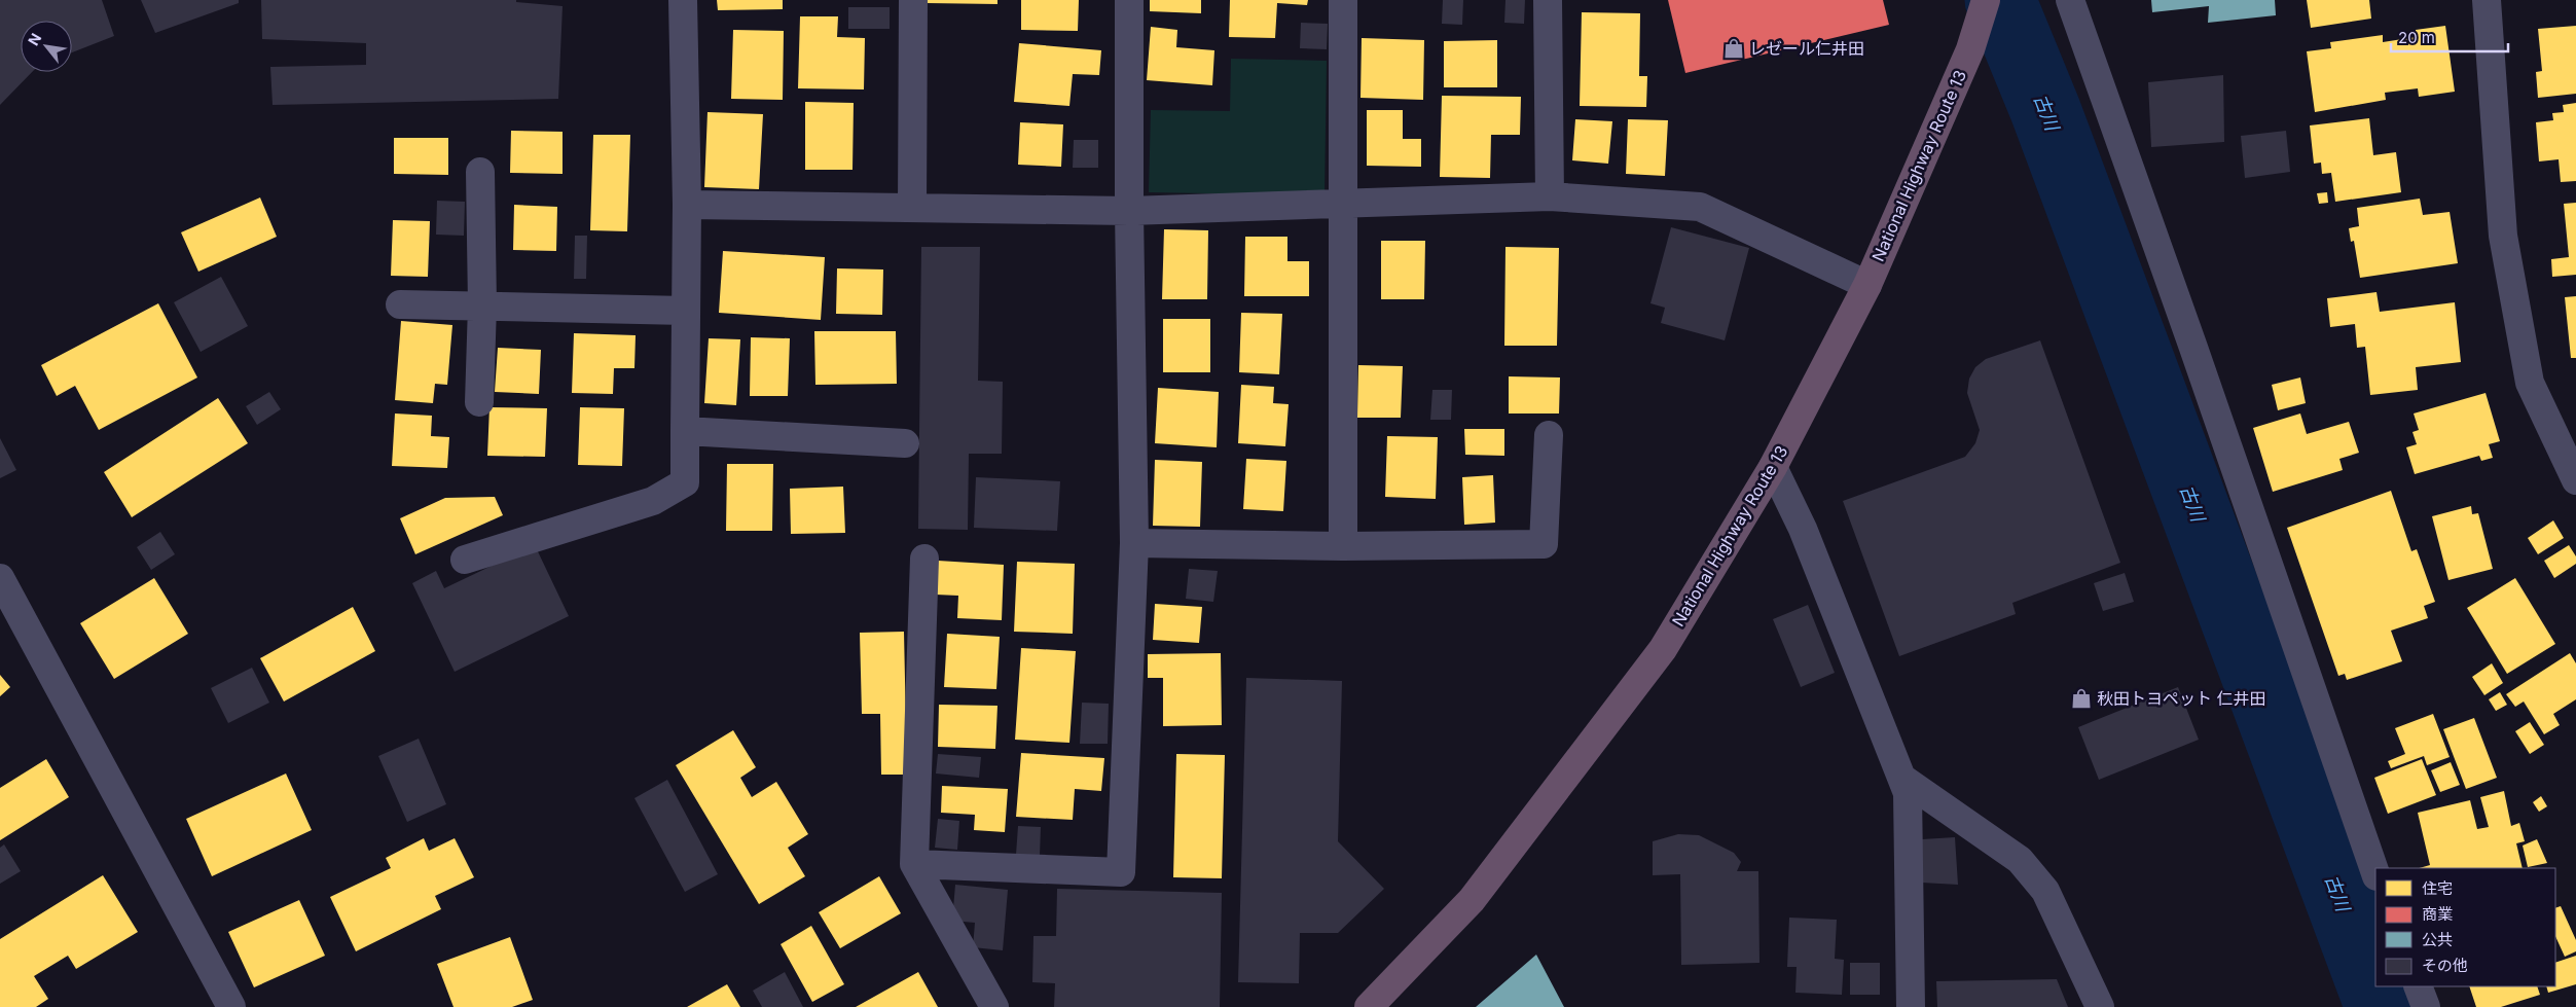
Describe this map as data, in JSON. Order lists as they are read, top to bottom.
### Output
{
  "streets": {
    "highway": ["National Highway Route 13"]
  },
  "water": ["古川"],
  "places": {
    "shop": ["レゼール仁井田", "秋田トヨペット 仁井田"]
  },
  "legend": [
    "住宅",
    "商業",
    "公共",
    "その他"
  ],
  "scale_bar": "20 m",
  "north": "top left"
}
